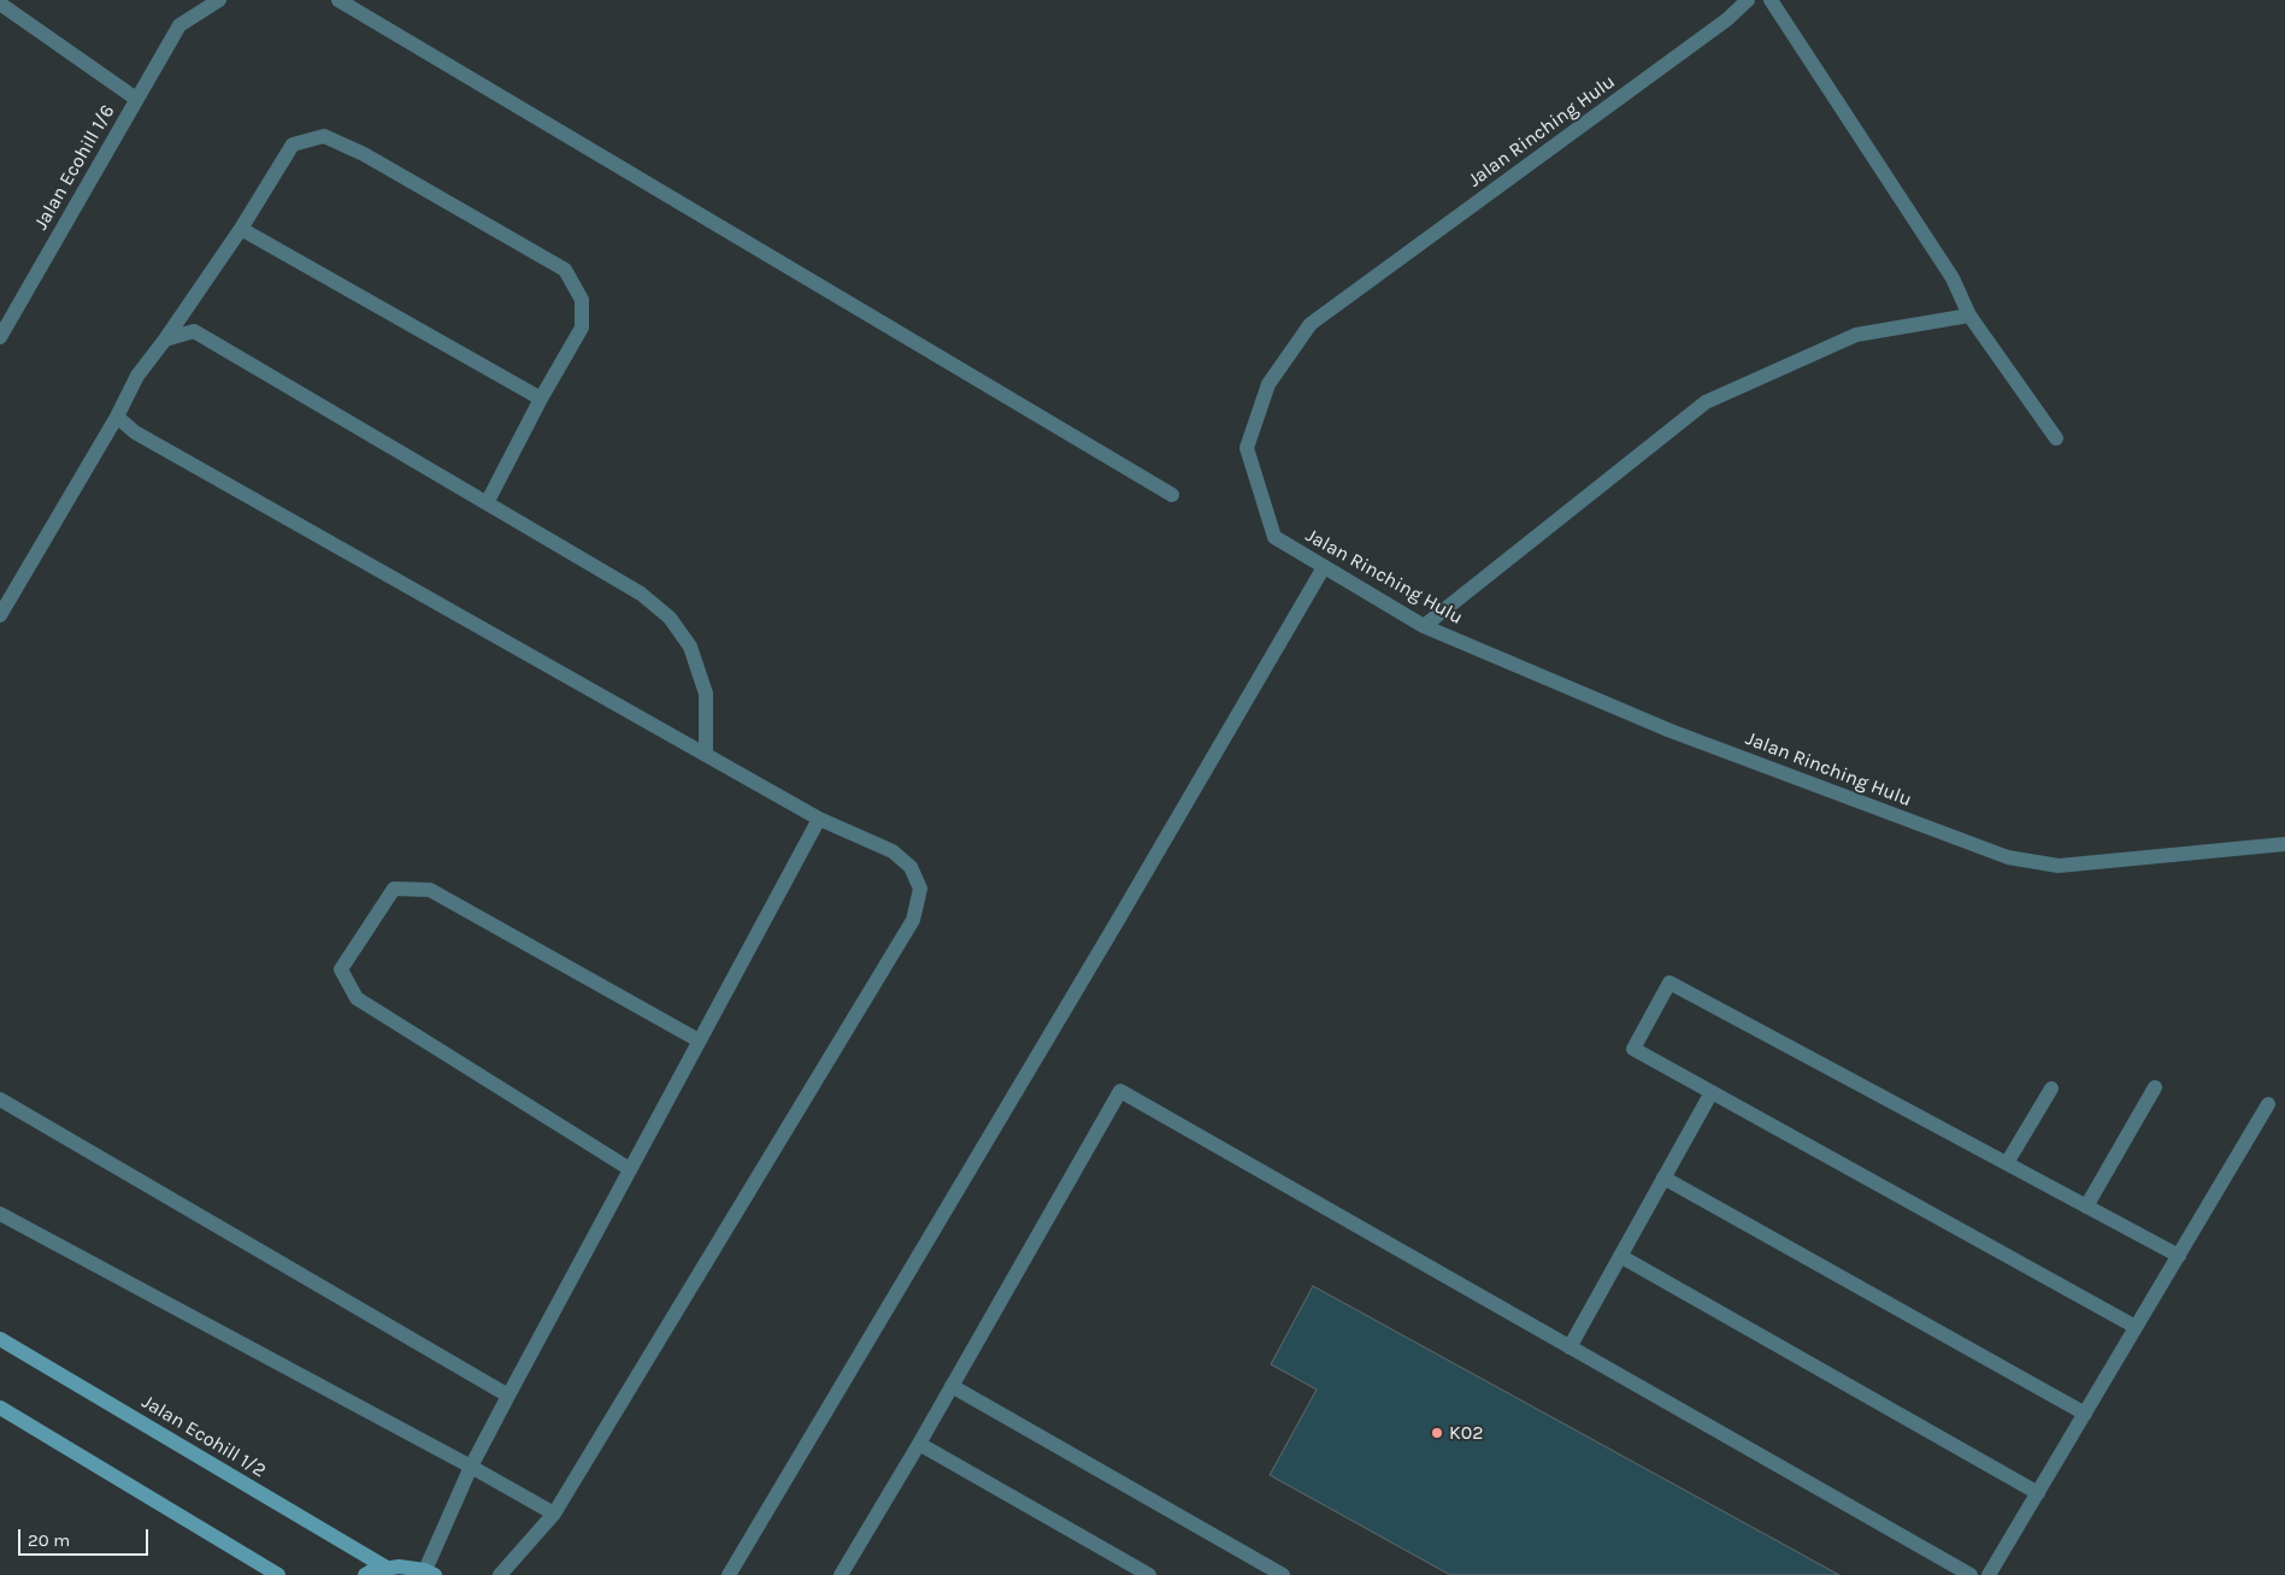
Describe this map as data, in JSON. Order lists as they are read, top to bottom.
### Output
{
  "streets": {
    "street": ["Jalan Rinching Hulu", "Jalan Ecohill 1/6", "Jalan Ecohill 1/2"]
  },
  "places": ["K02"],
  "scale_bar": "20 m"
}
